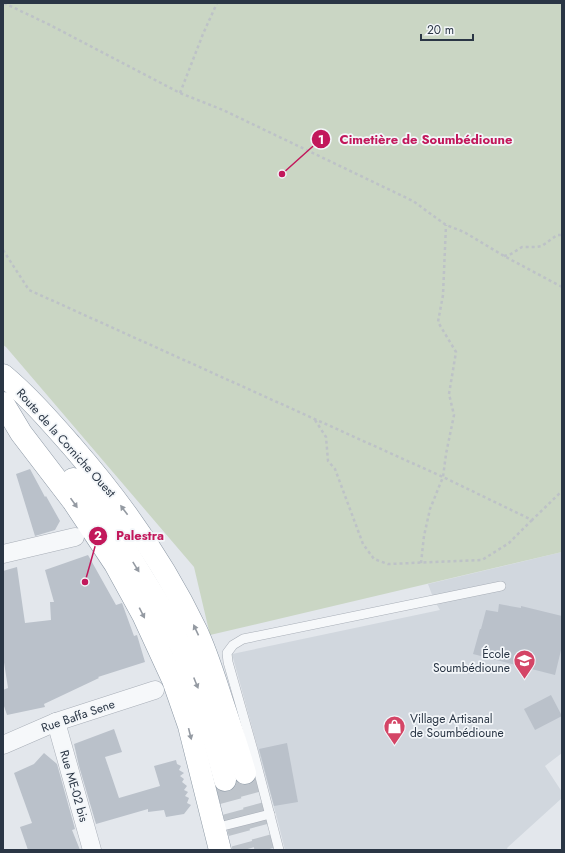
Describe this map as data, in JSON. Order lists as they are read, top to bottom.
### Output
{
  "streets": {
    "highway": ["Route de la Corniche Ouest"],
    "street": ["Rue Baffa Sene", "Rue ME-02 bis"]
  },
  "crossings": [
    ["Rue Baffa Sene", "Rue ME-02 bis"]
  ],
  "places": {
    "other": ["Cimetière de Soumbédioune", "Palestra"],
    "school or university": ["École Soumbédioune"],
    "shop": ["Village Artisanal de Soumbédioune"]
  },
  "scale_bar": "20 m"
}
